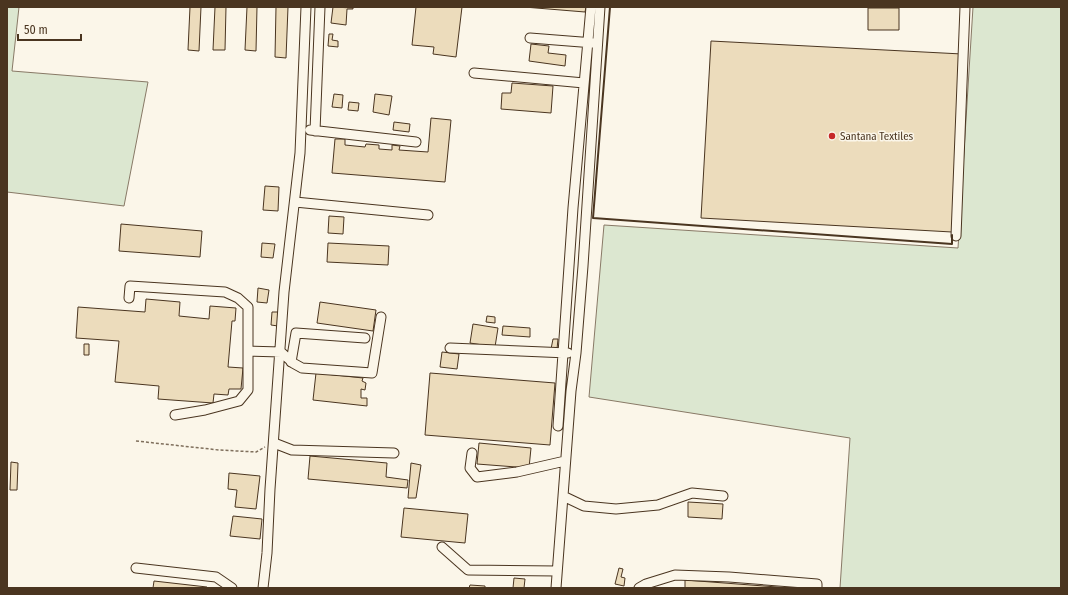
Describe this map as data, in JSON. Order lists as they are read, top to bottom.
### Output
{
  "places": ["Santana Textiles"],
  "scale_bar": "50 m"
}
